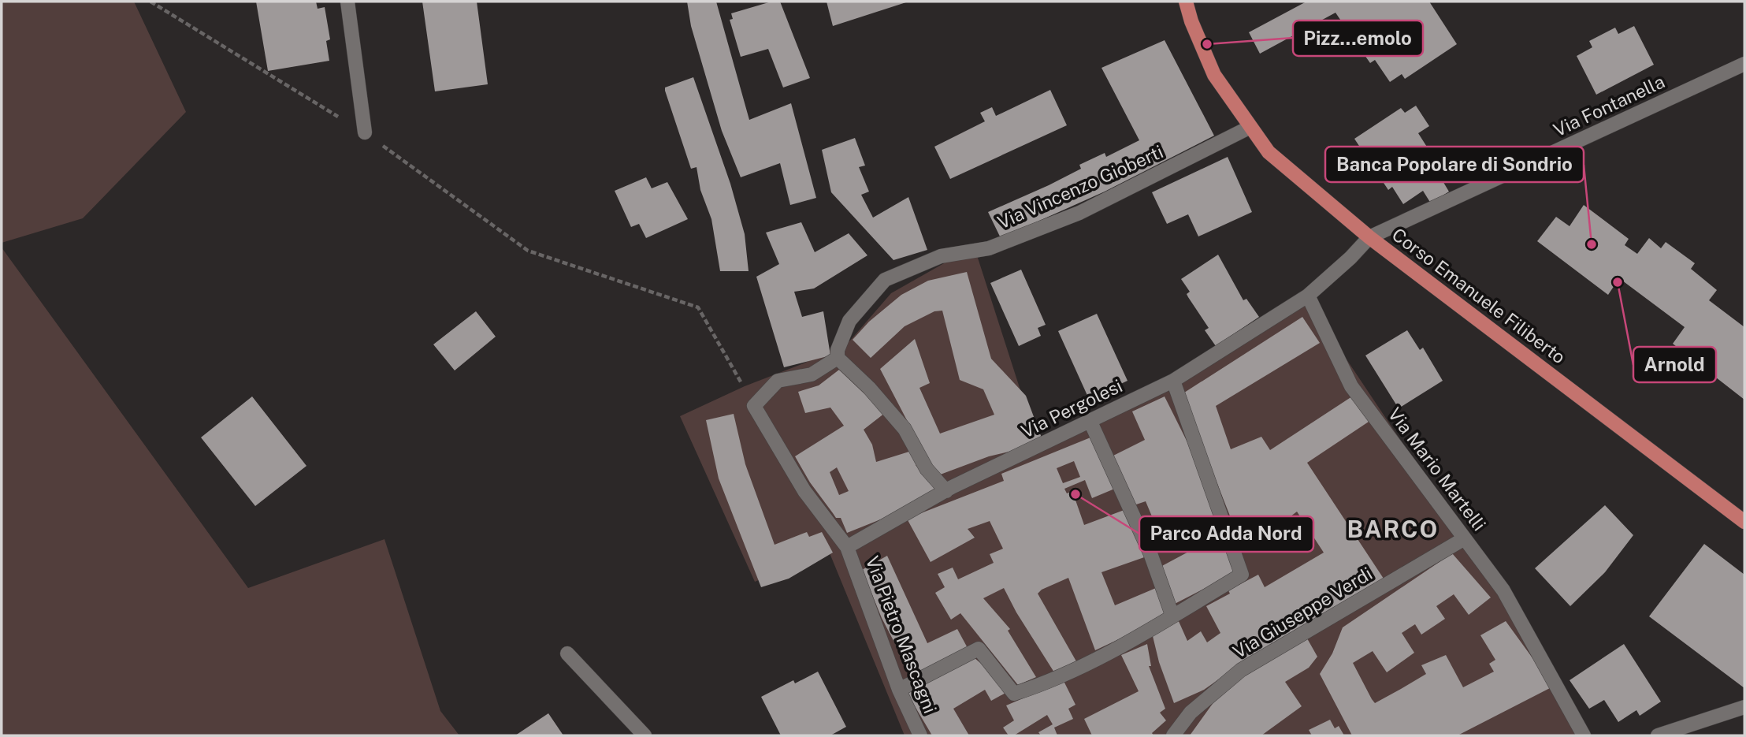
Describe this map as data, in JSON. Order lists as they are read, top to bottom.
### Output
{
  "streets": {
    "main road": ["Corso Emanuele Filiberto"],
    "street": [
      "Via Fontanella",
      "Via Vincenzo Gioberti",
      "Via Pergolesi",
      "Via Mario Martelli",
      "Via Giuseppe Verdi",
      "Via Pietro Mascagni"
    ]
  },
  "crossings": [
    ["Via Fontanella", "Corso Emanuele Filiberto"],
    ["Via Vincenzo Gioberti", "Corso Emanuele Filiberto"],
    ["Via Pergolesi", "Via Mario Martelli"],
    ["Via Pergolesi", "Via Pietro Mascagni"],
    ["Via Mario Martelli", "Via Giuseppe Verdi"]
  ],
  "districts": ["BARCO"],
  "places": [
    "Pizz...emolo",
    "Banca Popolare di Sondrio",
    "Arnold",
    "Parco Adda Nord"
  ]
}
